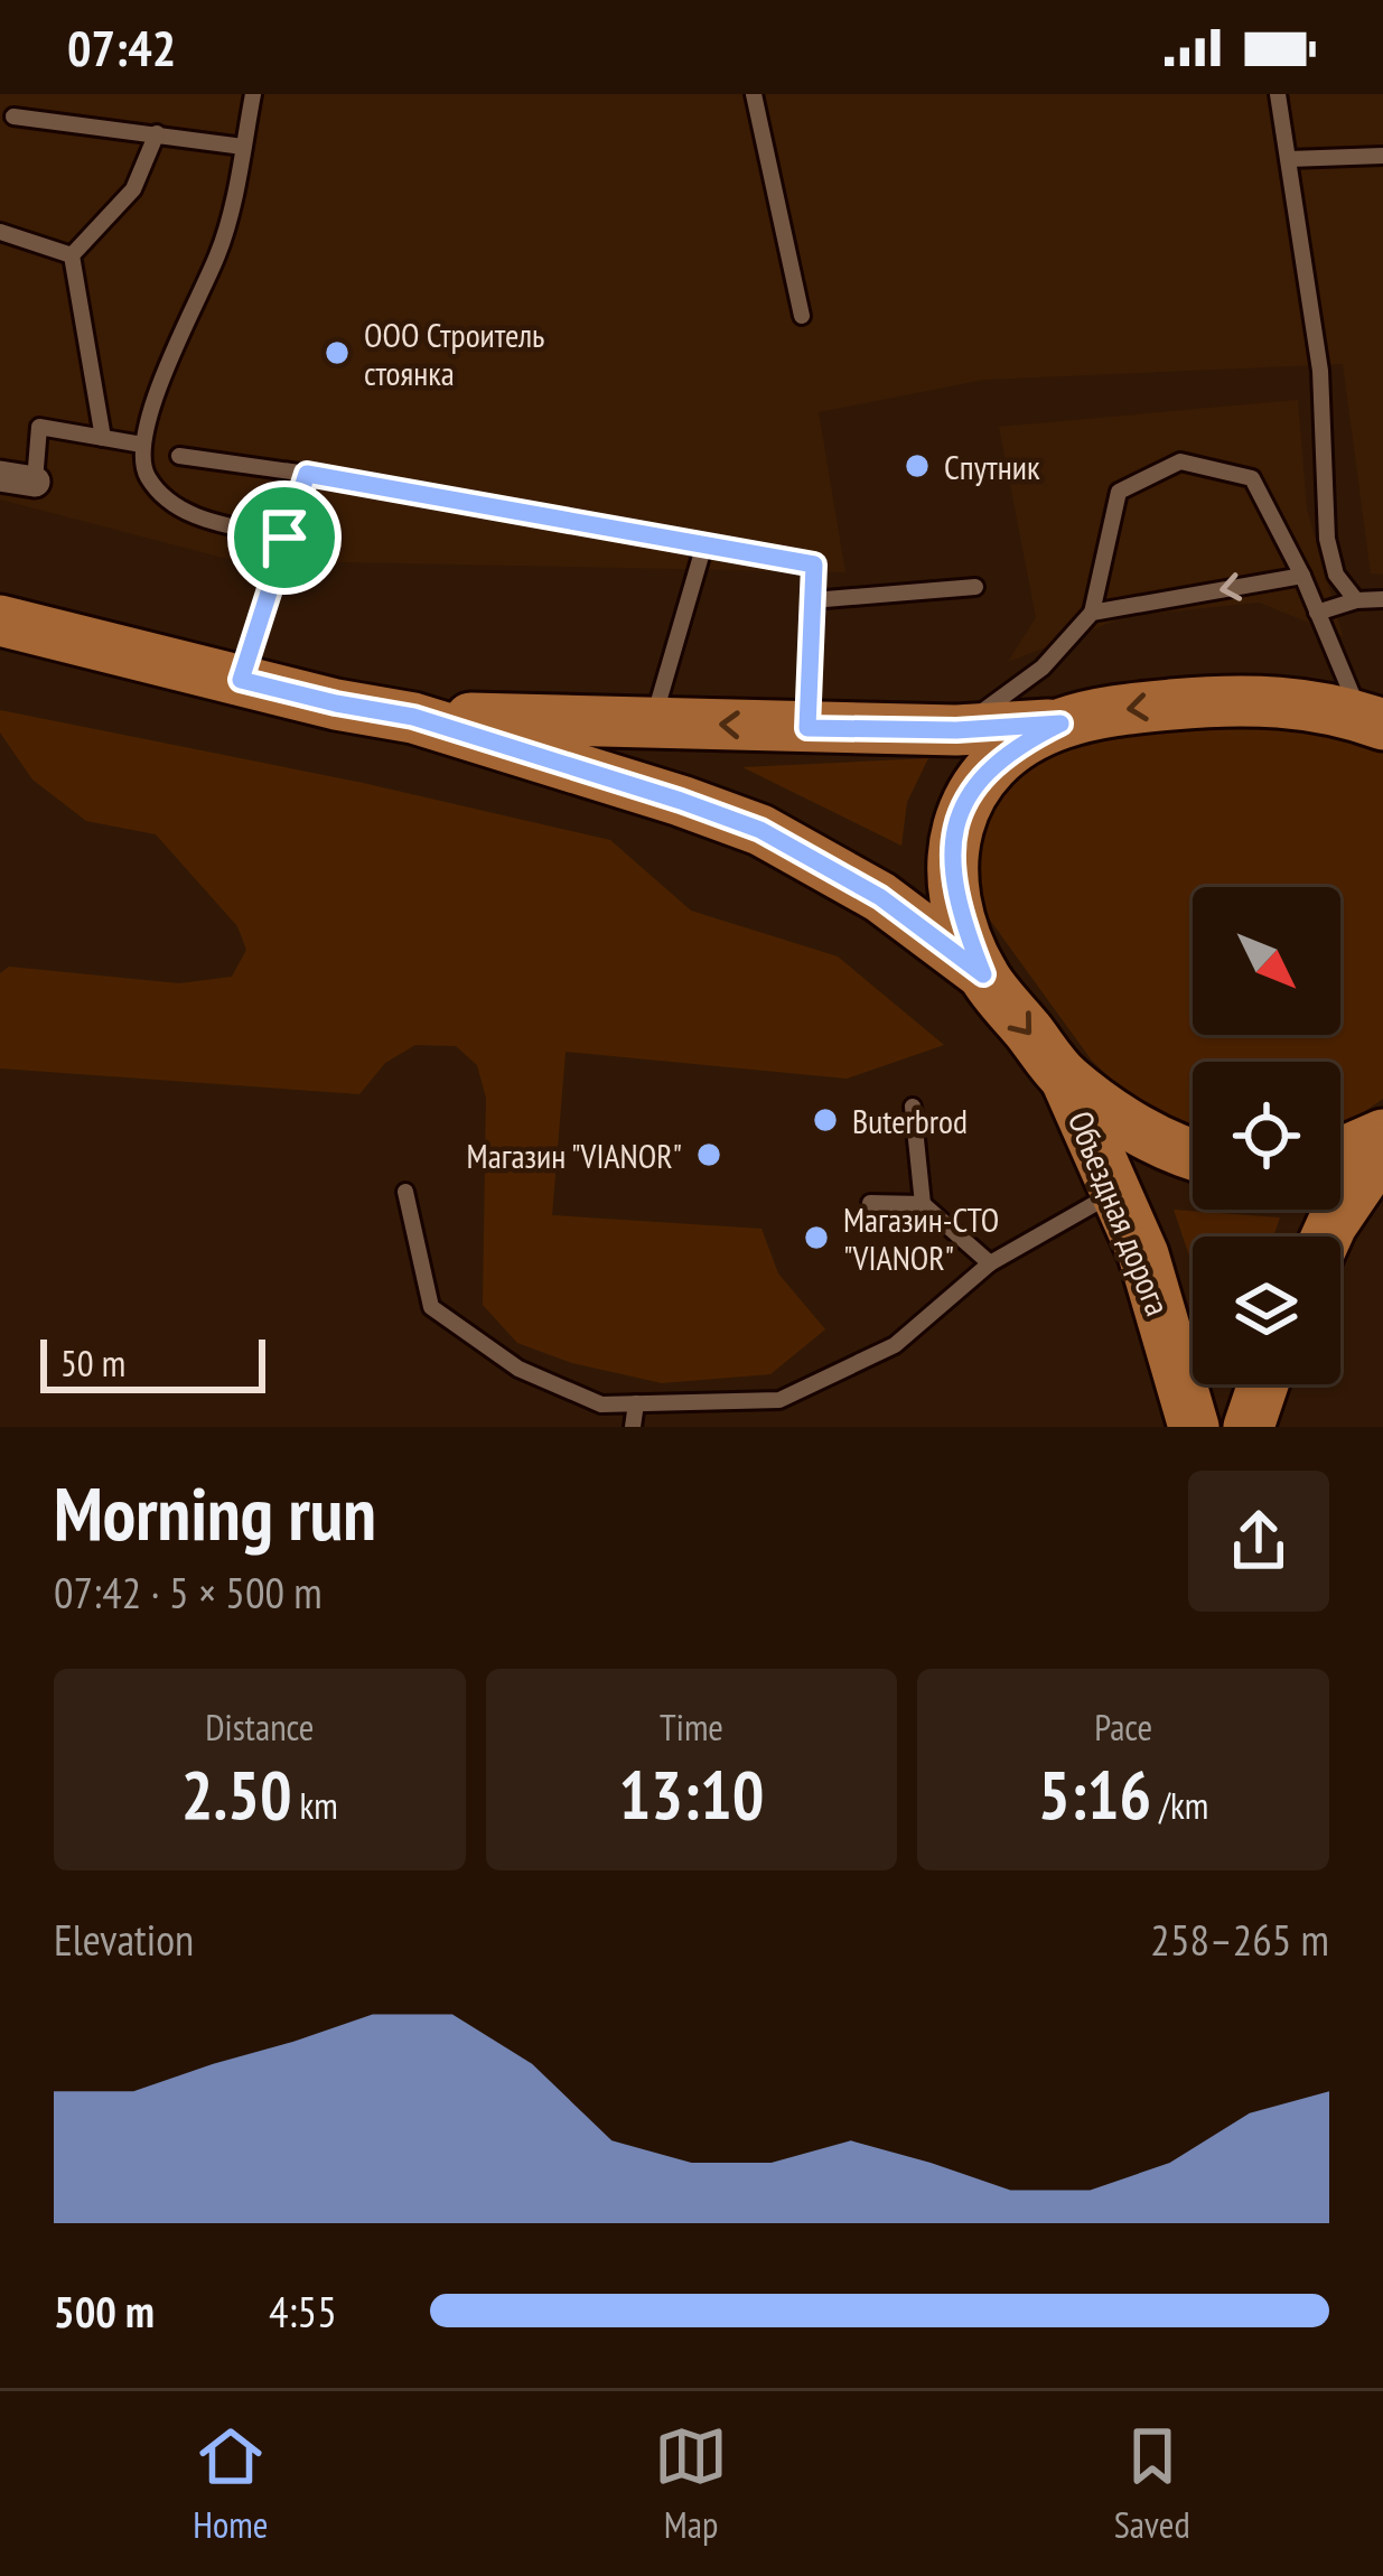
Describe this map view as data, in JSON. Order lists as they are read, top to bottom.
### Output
{
  "streets": {
    "main road": ["Объездная дорога"]
  },
  "places": [
    "ООО Строитель стоянка",
    "Спутник",
    "Buterbrod",
    "Магазин \"VIANOR\"",
    "Магазин-СТО \"VIANOR\""
  ],
  "scale_bar": "50 m",
  "north": "bottom right",
  "page": {
    "status": "07:42",
    "scale": "50 m",
    "heading": ["Morning run", "07:42 · 5 × 500 m"],
    "stats": [
      ["Distance", "2.50 km"],
      ["Time", "13:10"],
      ["Pace", "5:16 /km"]
    ],
    "chart": ["Elevation", "258–265 m"],
    "list": [
      {
        "name": "500 m",
        "note": "4:55"
      }
    ],
    "tabs": ["Home", "Map", "Saved"]
  }
}
